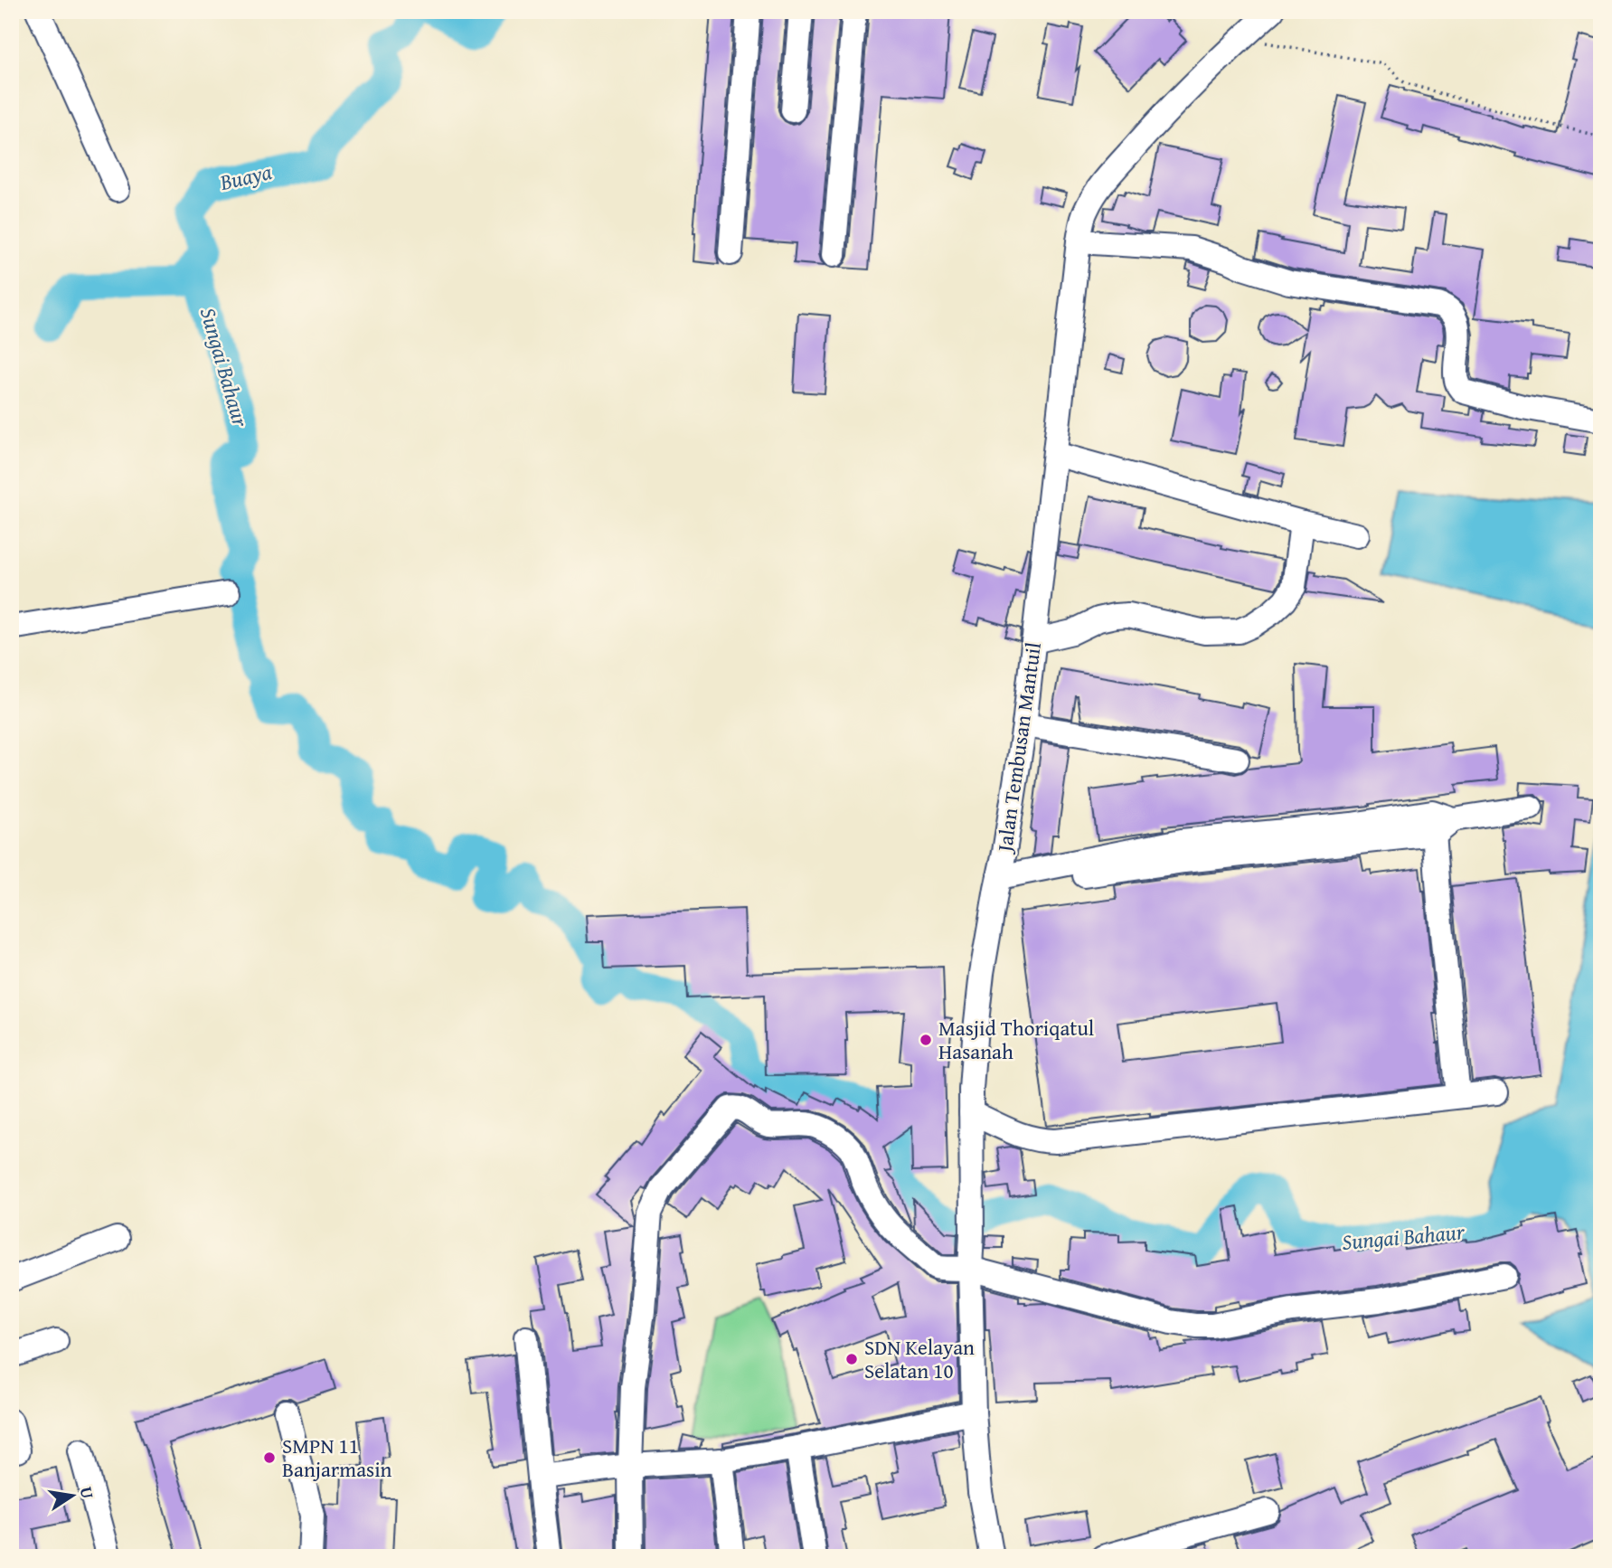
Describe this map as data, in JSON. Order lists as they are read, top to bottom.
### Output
{
  "streets": {
    "street": ["Jalan Tembusan Mantuil"]
  },
  "water": ["Buaya", "Sungai Bahaur"],
  "places": ["Masjid Thoriqatul Hasanah", "SDN Kelayan Selatan 10", "SMPN 11 Banjarmasin"],
  "north": "right"
}
